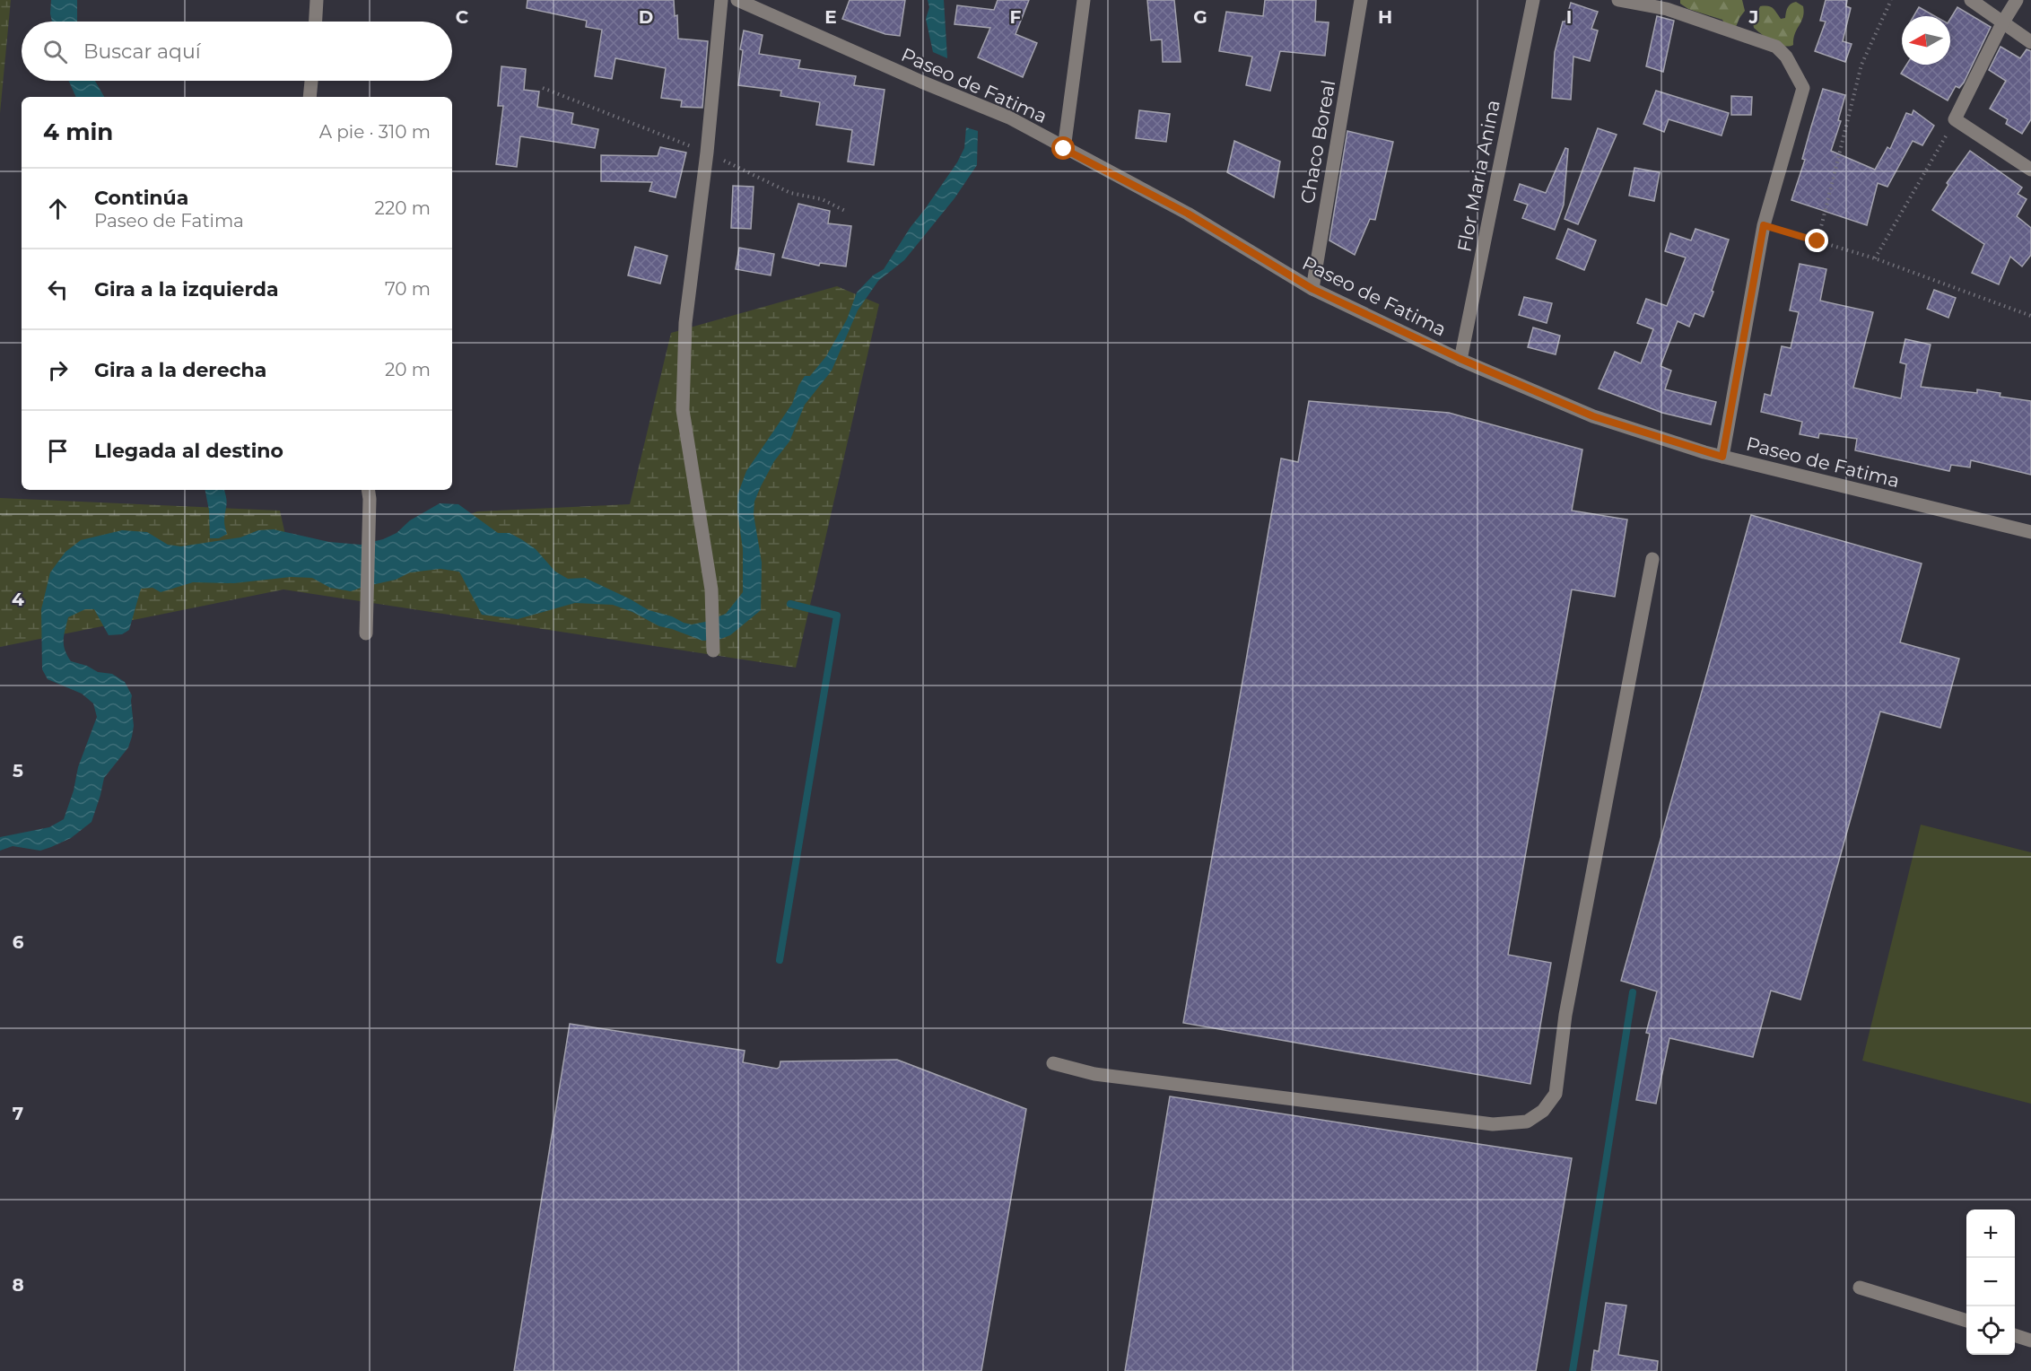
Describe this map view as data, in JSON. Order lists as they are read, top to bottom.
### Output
{
  "streets": {
    "street": ["Paseo de Fatima", "Chaco Boreal", "Flor Maria Anina"]
  },
  "crossings": [
    ["Paseo de Fatima", "Chaco Boreal"],
    ["Paseo de Fatima", "Flor Maria Anina"]
  ],
  "north": "left",
  "page": {
    "search": "Buscar aquí",
    "heading": ["4 min", "A pie · 310 m"],
    "list": [
      ["Continúa", "Paseo de Fatima", "220 m"],
      ["Gira a la izquierda", "70 m"],
      ["Gira a la derecha", "20 m"],
      "Llegada al destino"
    ],
    "map_buttons": ["+", "−"]
  },
  "grid": {
    "columns": [
      "C",
      "D",
      "E",
      "F",
      "G",
      "H",
      "I",
      "J"
    ],
    "rows": [
      "4",
      "5",
      "6",
      "7",
      "8"
    ]
  }
}
